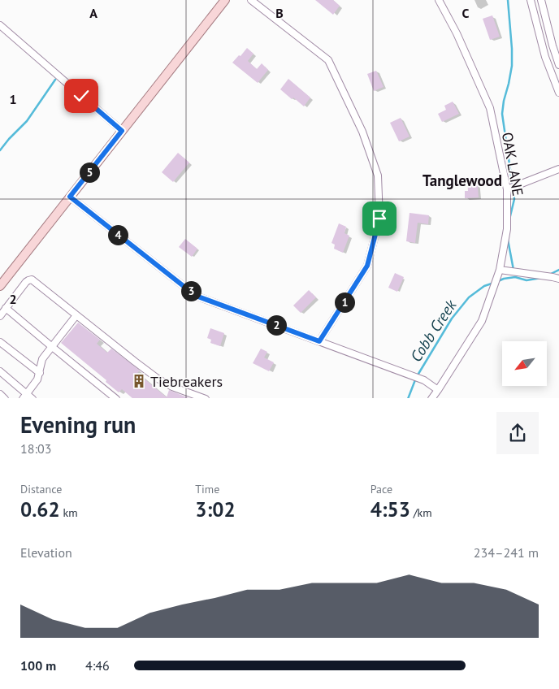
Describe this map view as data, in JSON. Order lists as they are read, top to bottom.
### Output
{
  "streets": {
    "street": ["OAK LANE"]
  },
  "districts": ["Tanglewood"],
  "water": ["Cobb Creek"],
  "places": {
    "building": ["Tiebreakers"]
  },
  "north": "bottom left",
  "page": {
    "pins": [
      "5",
      "4",
      "3",
      "1",
      "2"
    ],
    "heading": ["Evening run", "18:03"],
    "stats": [
      ["Distance", "0.62 km"],
      ["Time", "3:02"],
      ["Pace", "4:53 /km"]
    ],
    "chart": ["Elevation", "234–241 m"],
    "list": [
      {
        "name": "100 m",
        "note": "4:46"
      }
    ]
  },
  "grid": {
    "columns": ["A", "B", "C"],
    "rows": ["1", "2"]
  }
}
